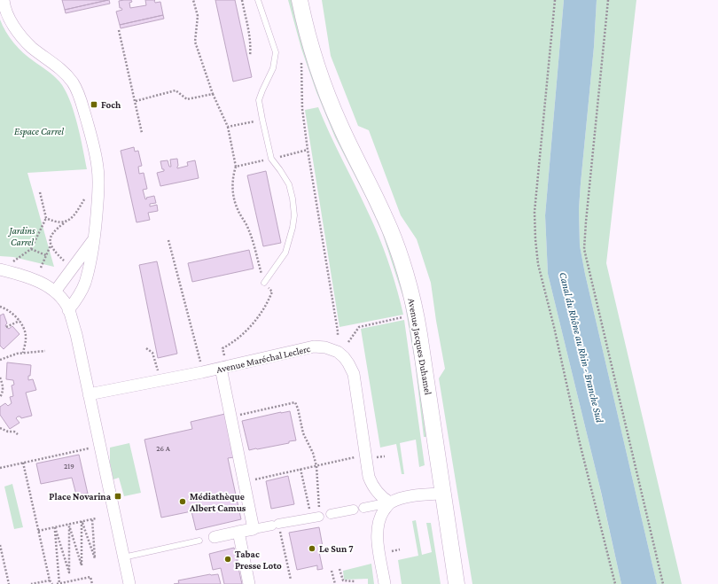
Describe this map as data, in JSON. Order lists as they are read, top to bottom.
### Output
{
  "streets": {
    "main road": ["Avenue Jacques Duhamel"],
    "street": ["Avenue Maréchal Leclerc"]
  },
  "water": ["Canal du Rhône au Rhin - Branche Sud"],
  "parks": ["Espace Carrel", "Jardins Carrel"],
  "places": {
    "transit": ["Foch", "Place Novarina"],
    "other": ["Médiathèque Albert Camus", "Le Sun 7", "Tabac Presse Loto"]
  },
  "house_numbers": ["26 A", "219"]
}
